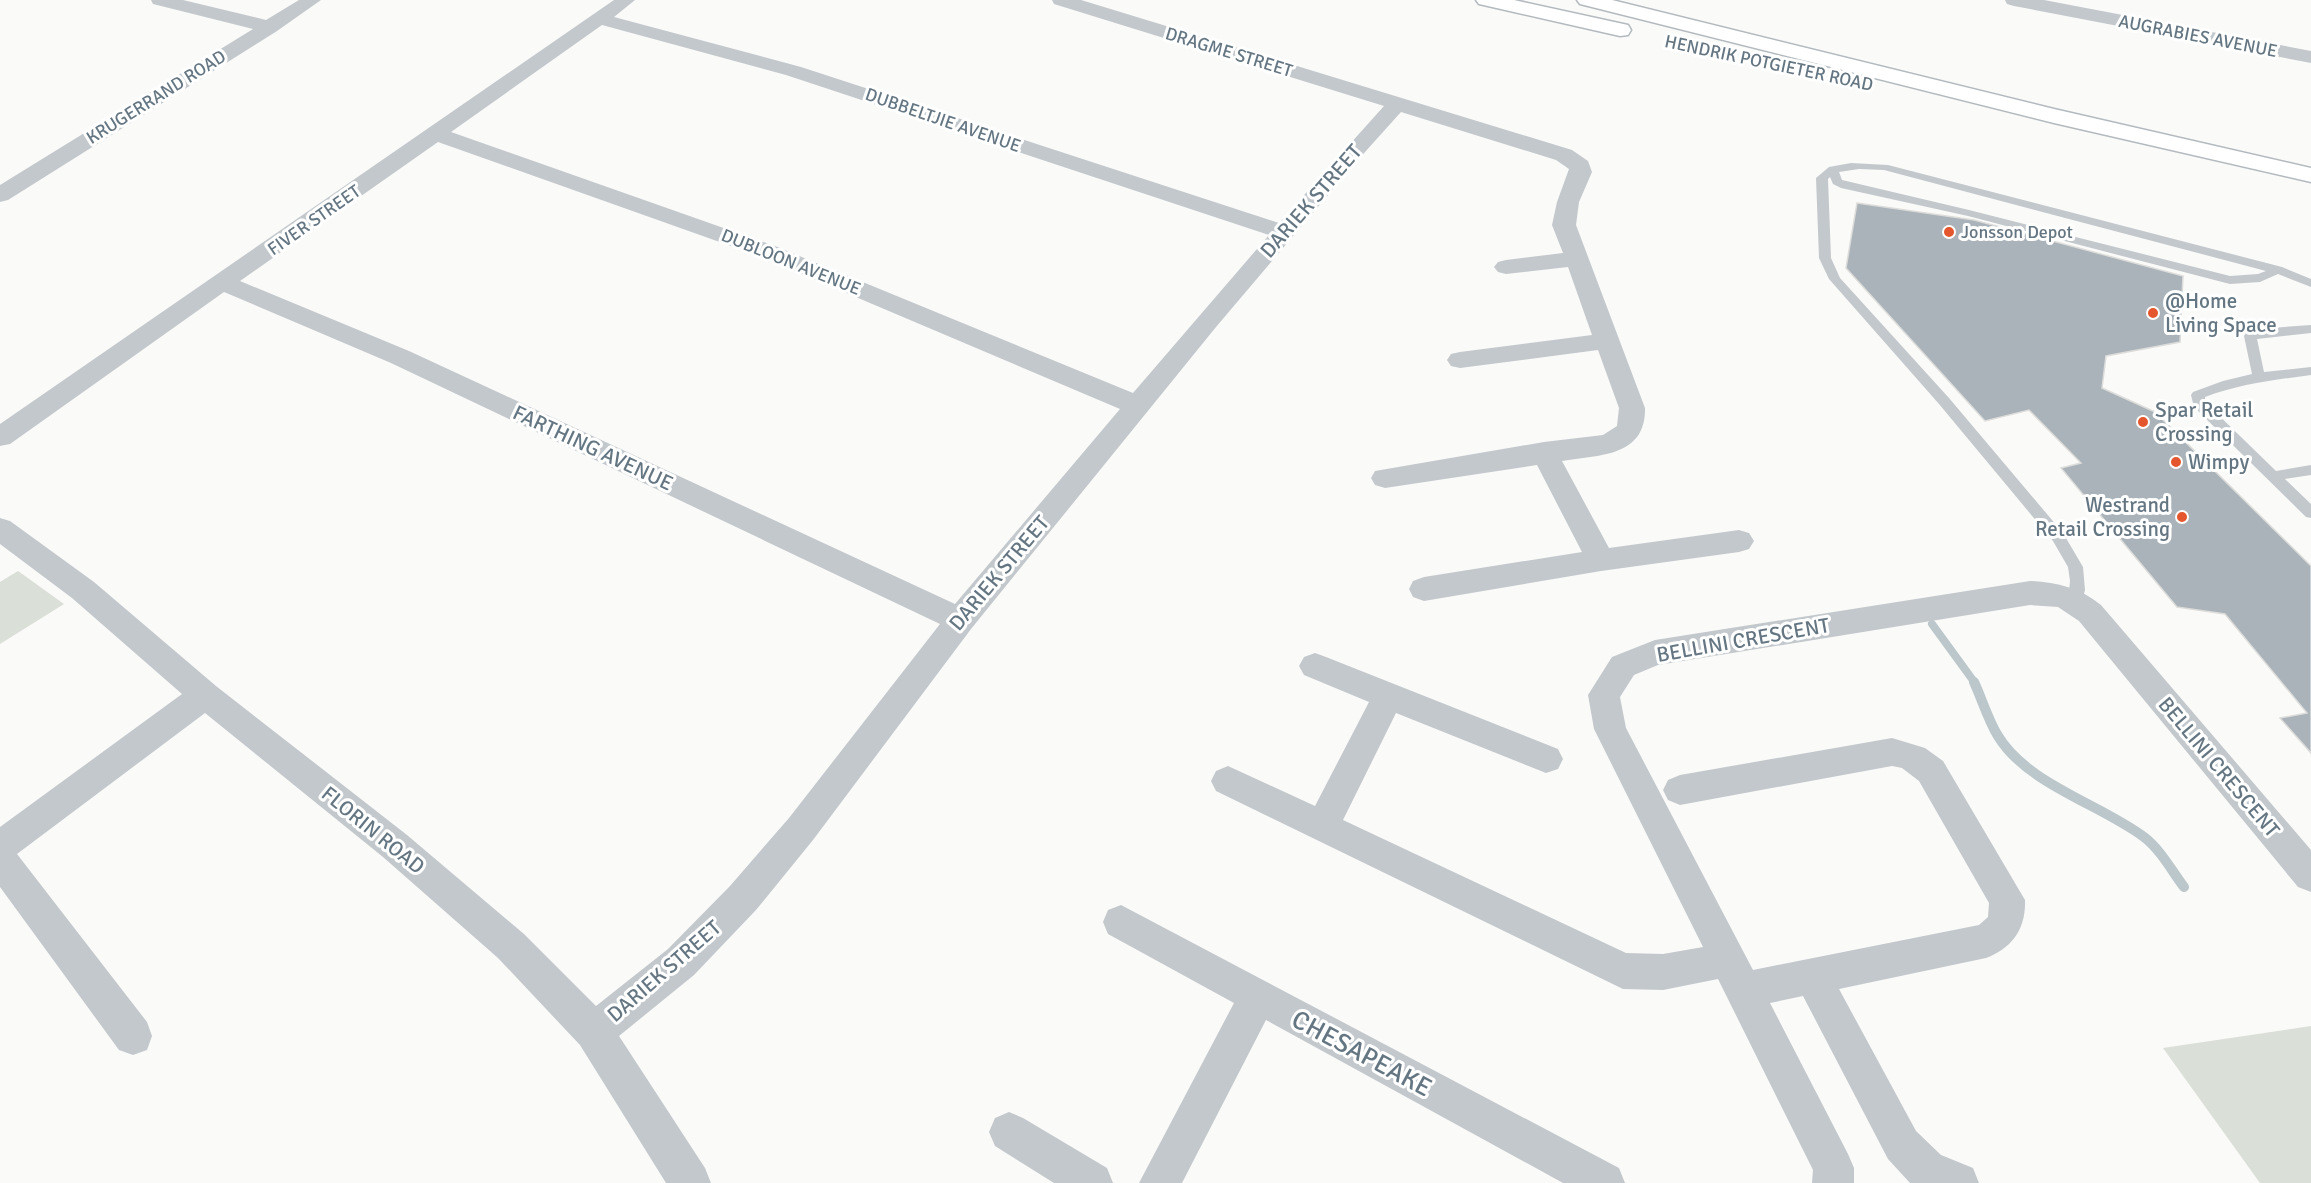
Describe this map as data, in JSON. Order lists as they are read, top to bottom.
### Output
{
  "streets": {
    "main road": ["HENDRIK POTGIETER ROAD"],
    "street": [
      "AUGRABIES AVENUE",
      "DRAGME STREET",
      "KRUGERRAND ROAD",
      "DUBBELTJIE AVENUE",
      "DARIEK STREET",
      "FIVER STREET",
      "DUBLOON AVENUE",
      "FARTHING AVENUE",
      "BELLINI CRESCENT",
      "FLORIN ROAD",
      "CHESAPEAKE"
    ]
  },
  "crossings": [
    ["DRAGME STREET", "DARIEK STREET"],
    ["DUBBELTJIE AVENUE", "DARIEK STREET"],
    ["DUBBELTJIE AVENUE", "FIVER STREET"],
    ["DARIEK STREET", "DUBLOON AVENUE"],
    ["DARIEK STREET", "FARTHING AVENUE"],
    ["DARIEK STREET", "FLORIN ROAD"],
    ["FIVER STREET", "DUBLOON AVENUE"],
    ["FIVER STREET", "FARTHING AVENUE"]
  ],
  "places": [
    "Jonsson Depot",
    "@Home Living Space",
    "Spar Retail Crossing",
    "Wimpy",
    "Westrand Retail Crossing"
  ]
}
